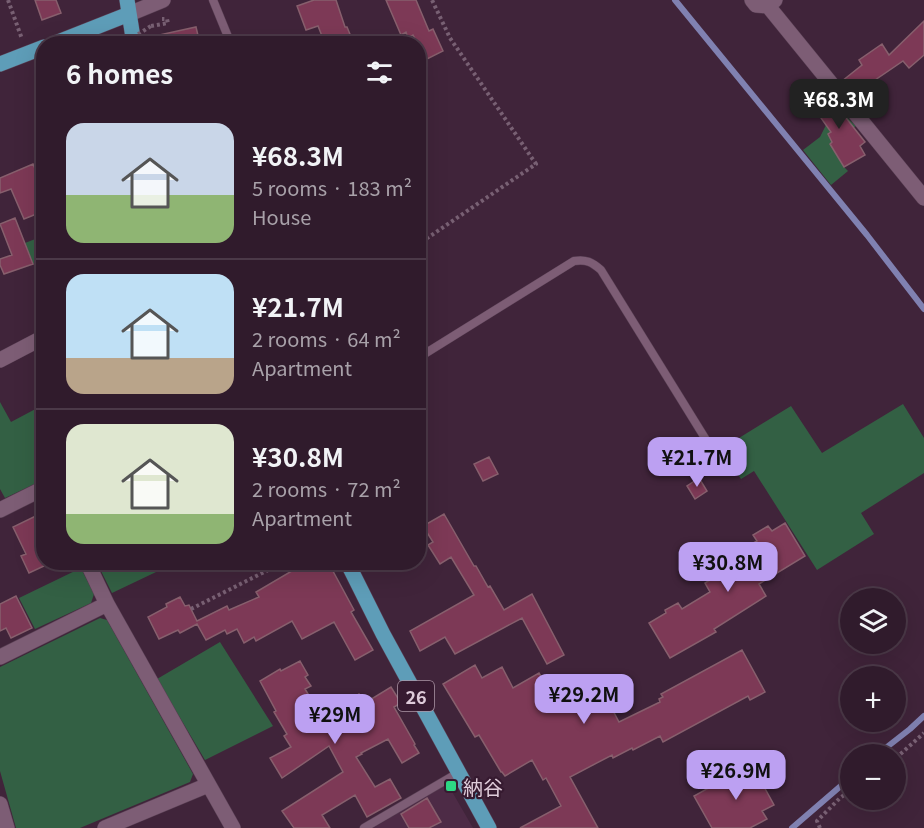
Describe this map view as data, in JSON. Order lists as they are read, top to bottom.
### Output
{
  "streets": {
    "main road": ["26"]
  },
  "places": {
    "transit": ["納谷"]
  },
  "page": {
    "heading": "6 homes",
    "price": [
      "¥68.3M",
      "¥21.7M",
      "¥30.8M",
      "¥29.2M",
      "¥29M",
      "¥26.9M"
    ],
    "list": [
      {
        "name": "¥68.3M",
        "note": "5 rooms · 183 m² · House"
      },
      {
        "name": "¥21.7M",
        "note": "2 rooms · 64 m² · Apartment"
      },
      {
        "name": "¥30.8M",
        "note": "2 rooms · 72 m² · Apartment"
      }
    ],
    "map_buttons": ["+", "−"]
  }
}
